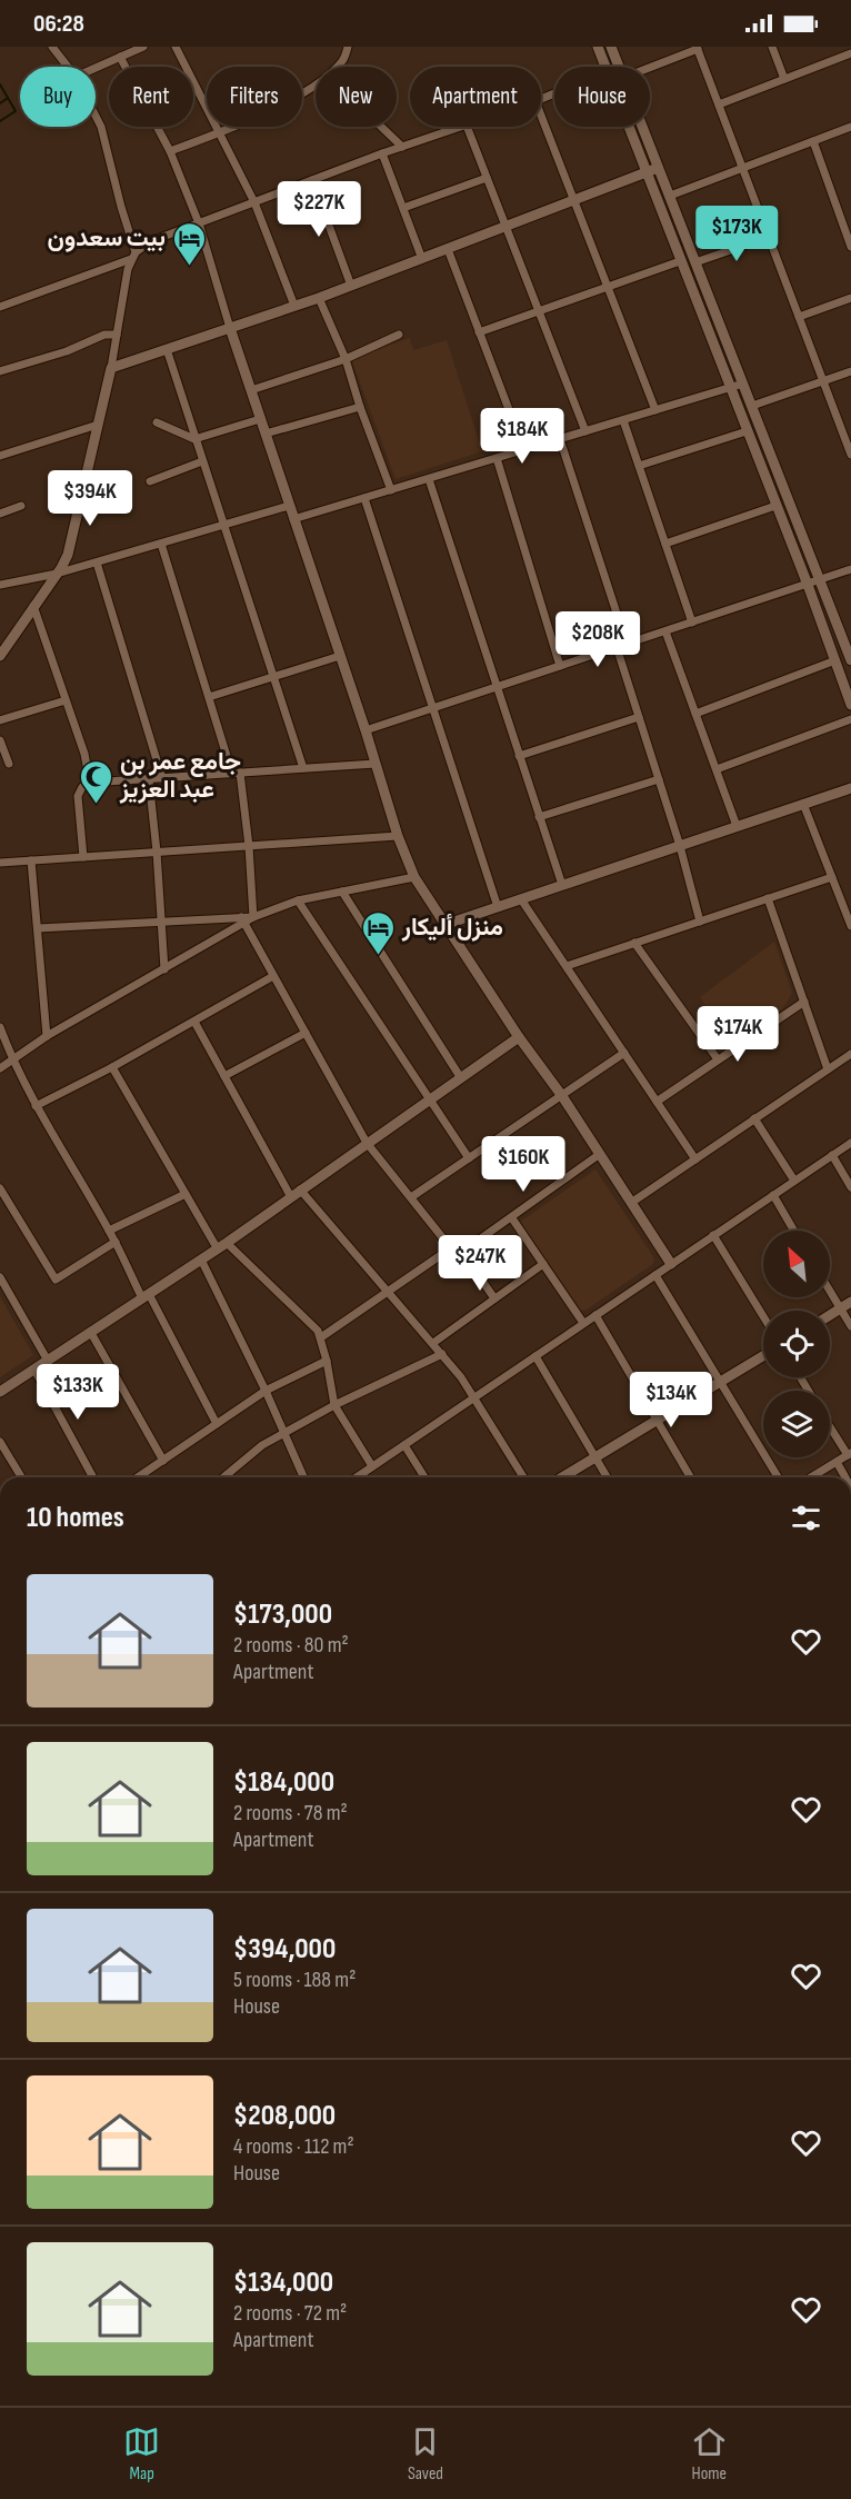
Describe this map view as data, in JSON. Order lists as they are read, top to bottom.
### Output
{
  "places": {
    "hotel": ["بيت سعدون", "منزل أليكار"],
    "mosque": ["جامع عمر بن عبد العزيز"]
  },
  "north": "top left",
  "page": {
    "status": "06:28",
    "chip": [
      "Buy",
      "Rent",
      "Filters",
      "New",
      "Apartment",
      "House"
    ],
    "price": [
      "$227K",
      "$173K",
      "$184K",
      "$394K",
      "$208K",
      "$174K",
      "$160K",
      "$247K",
      "$133K",
      "$134K"
    ],
    "heading": "10 homes",
    "list": [
      {
        "name": "$173,000",
        "note": "2 rooms · 80 m² · Apartment"
      },
      {
        "name": "$184,000",
        "note": "2 rooms · 78 m² · Apartment"
      },
      {
        "name": "$394,000",
        "note": "5 rooms · 188 m² · House"
      },
      {
        "name": "$208,000",
        "note": "4 rooms · 112 m² · House"
      },
      {
        "name": "$134,000",
        "note": "2 rooms · 72 m² · Apartment"
      }
    ],
    "tabs": ["Map", "Saved", "Home"]
  }
}
